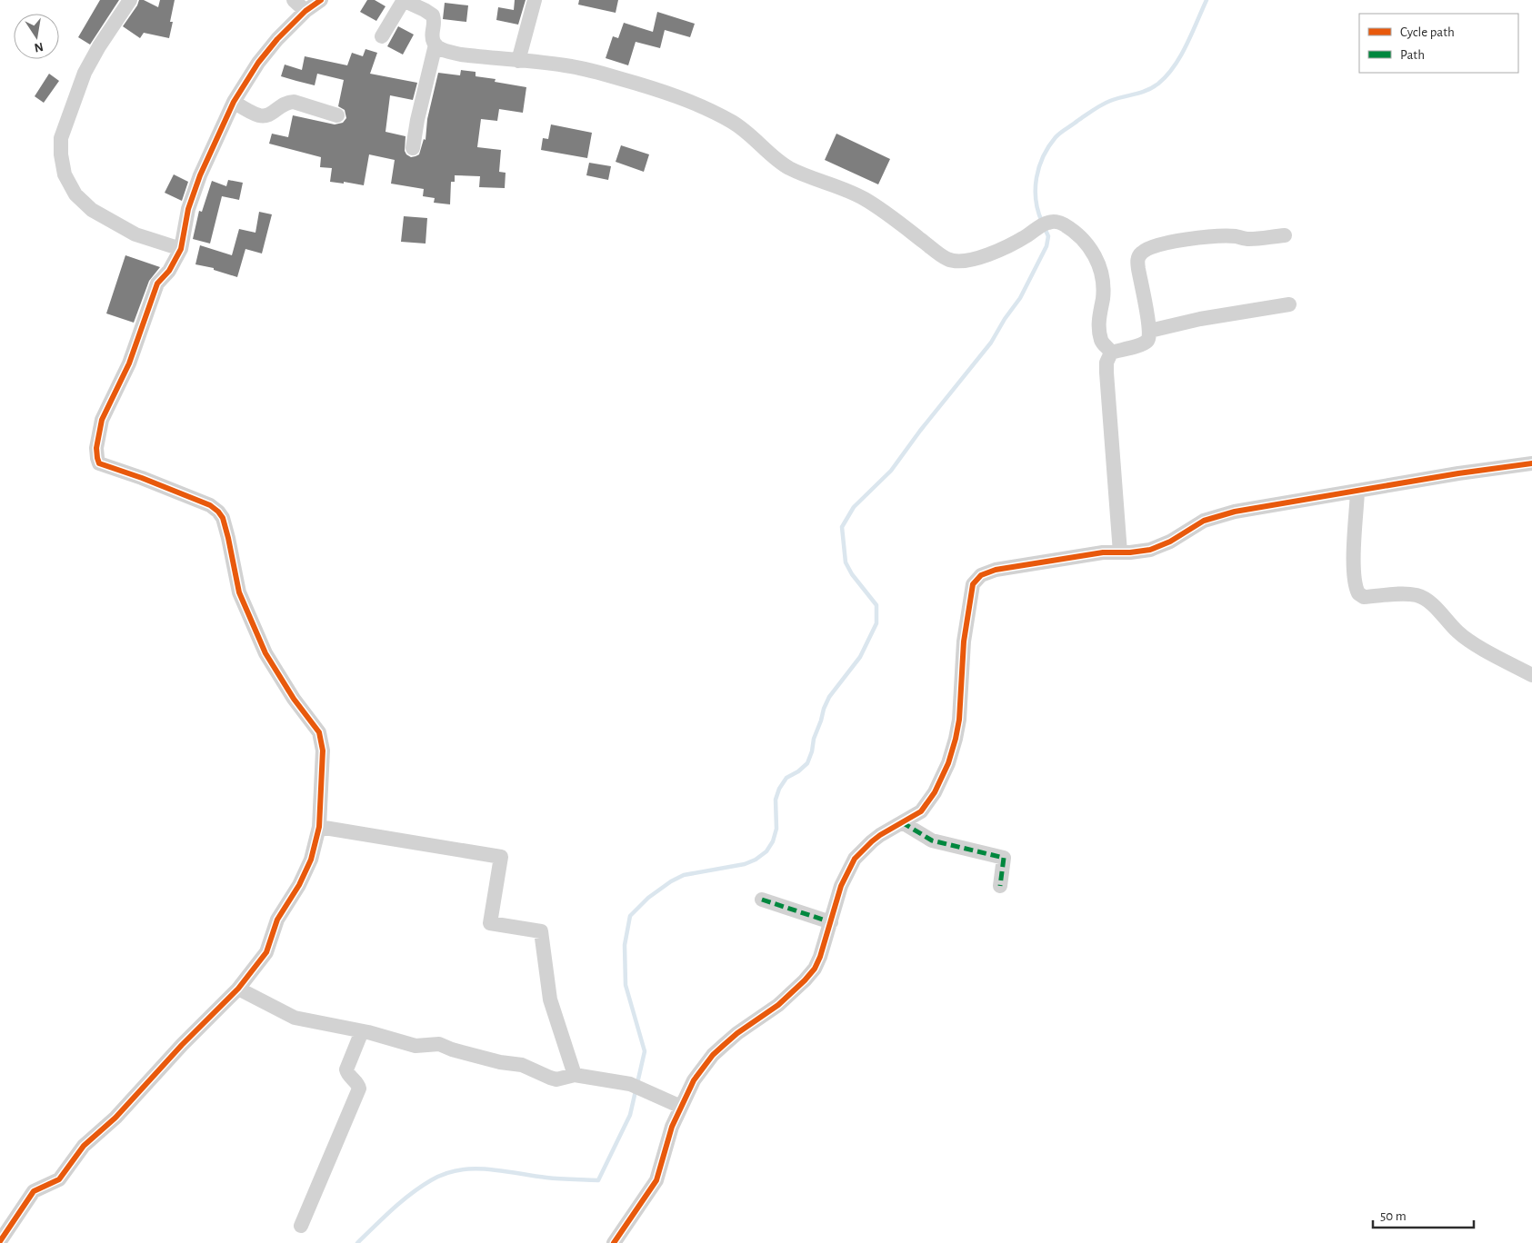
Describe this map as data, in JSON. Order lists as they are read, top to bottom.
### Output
{
  "legend": ["Cycle path", "Path"],
  "scale_bar": "50 m",
  "north": "bottom"
}
